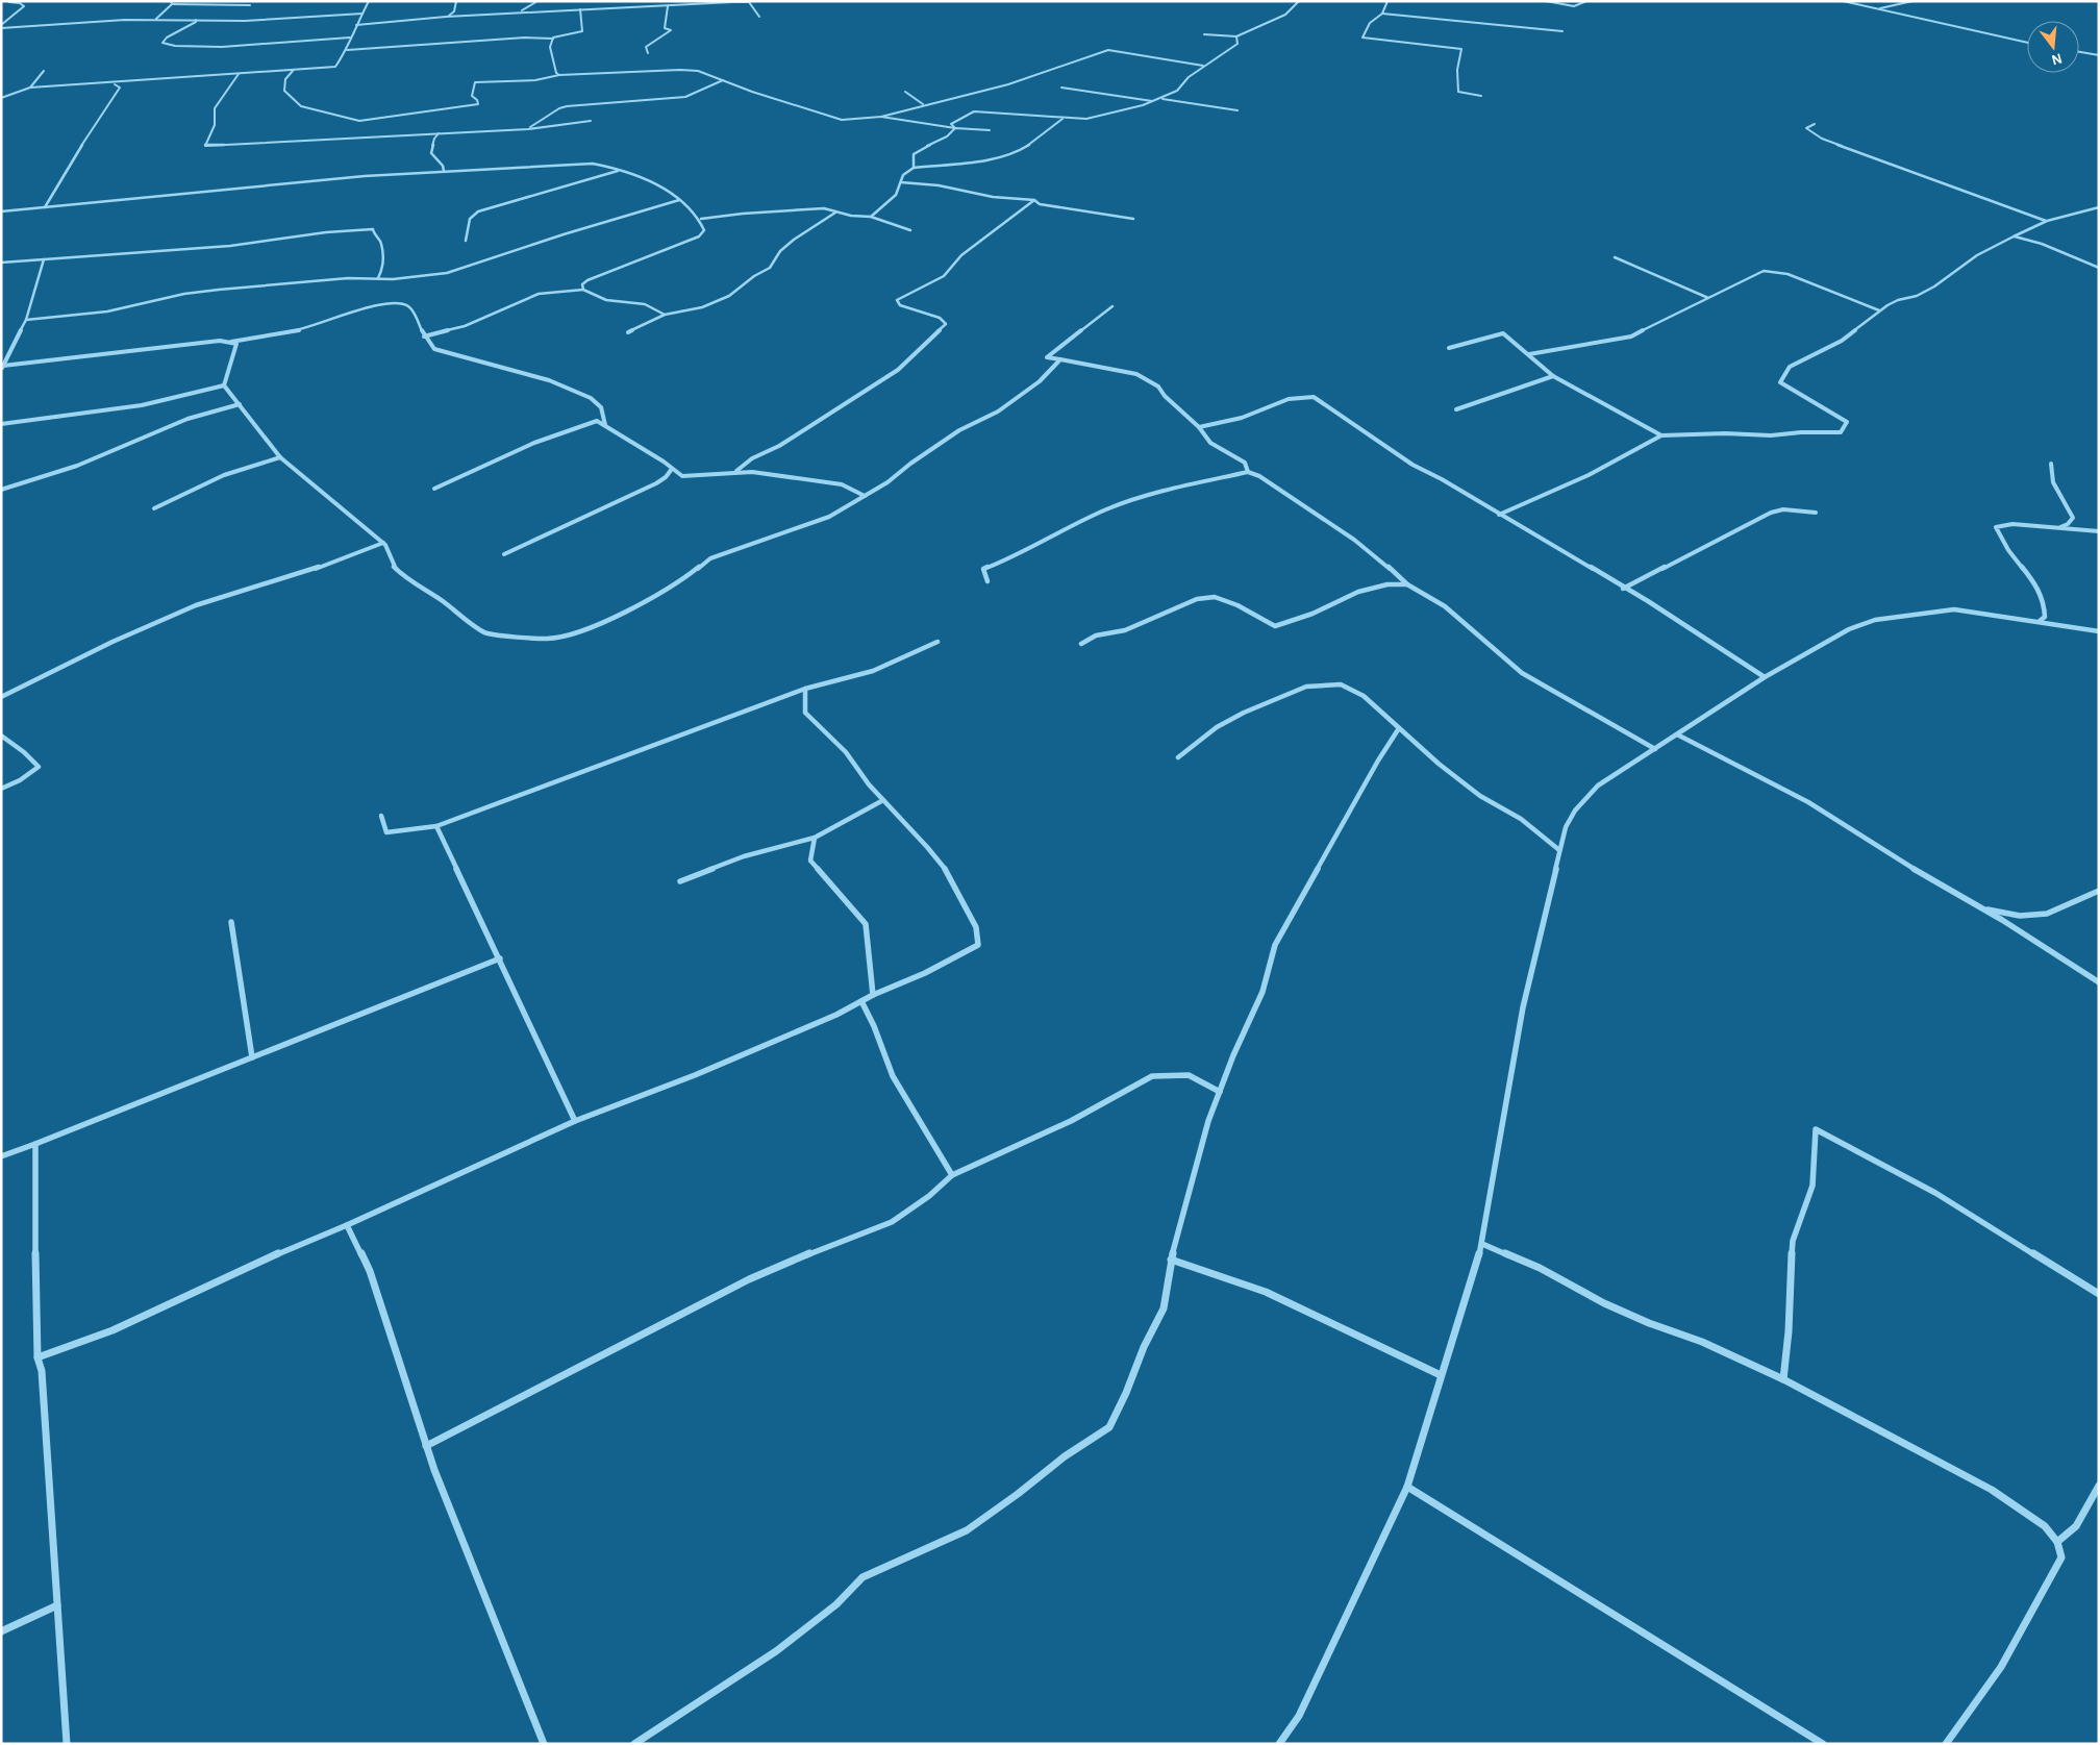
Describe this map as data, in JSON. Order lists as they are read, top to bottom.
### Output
{
  "north": "bottom"
}
